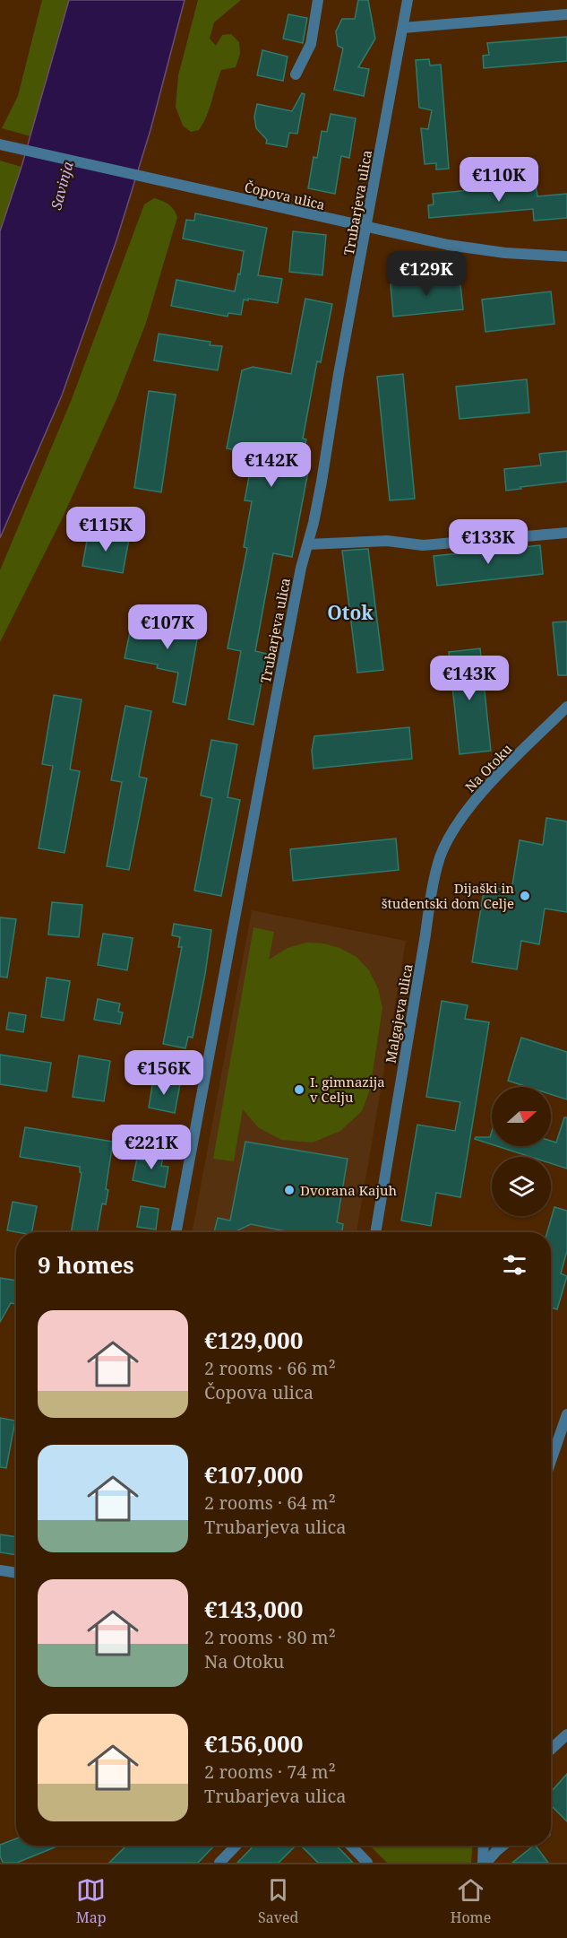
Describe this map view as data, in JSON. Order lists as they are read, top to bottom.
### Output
{
  "streets": {
    "street": [
      "Čopova ulica",
      "Trubarjeva ulica",
      "Na Otoku",
      "Malgajeva ulica"
    ]
  },
  "crossings": [
    ["Čopova ulica", "Trubarjeva ulica"],
    ["Na Otoku", "Malgajeva ulica"]
  ],
  "districts": ["Otok"],
  "water": ["Savinja"],
  "places": ["Dijaški in študentski dom Celje", "I. gimnazija v Celju", "Dvorana Kajuh"],
  "north": "right",
  "page": {
    "price": [
      "€110K",
      "€129K",
      "€142K",
      "€115K",
      "€133K",
      "€107K",
      "€143K",
      "€156K",
      "€221K"
    ],
    "heading": "9 homes",
    "list": [
      {
        "name": "€129,000",
        "note": "2 rooms · 66 m² · Čopova ulica"
      },
      {
        "name": "€107,000",
        "note": "2 rooms · 64 m² · Trubarjeva ulica"
      },
      {
        "name": "€143,000",
        "note": "2 rooms · 80 m² · Na Otoku"
      },
      {
        "name": "€156,000",
        "note": "2 rooms · 74 m² · Trubarjeva ulica"
      }
    ],
    "tabs": ["Map", "Saved", "Home"]
  }
}
